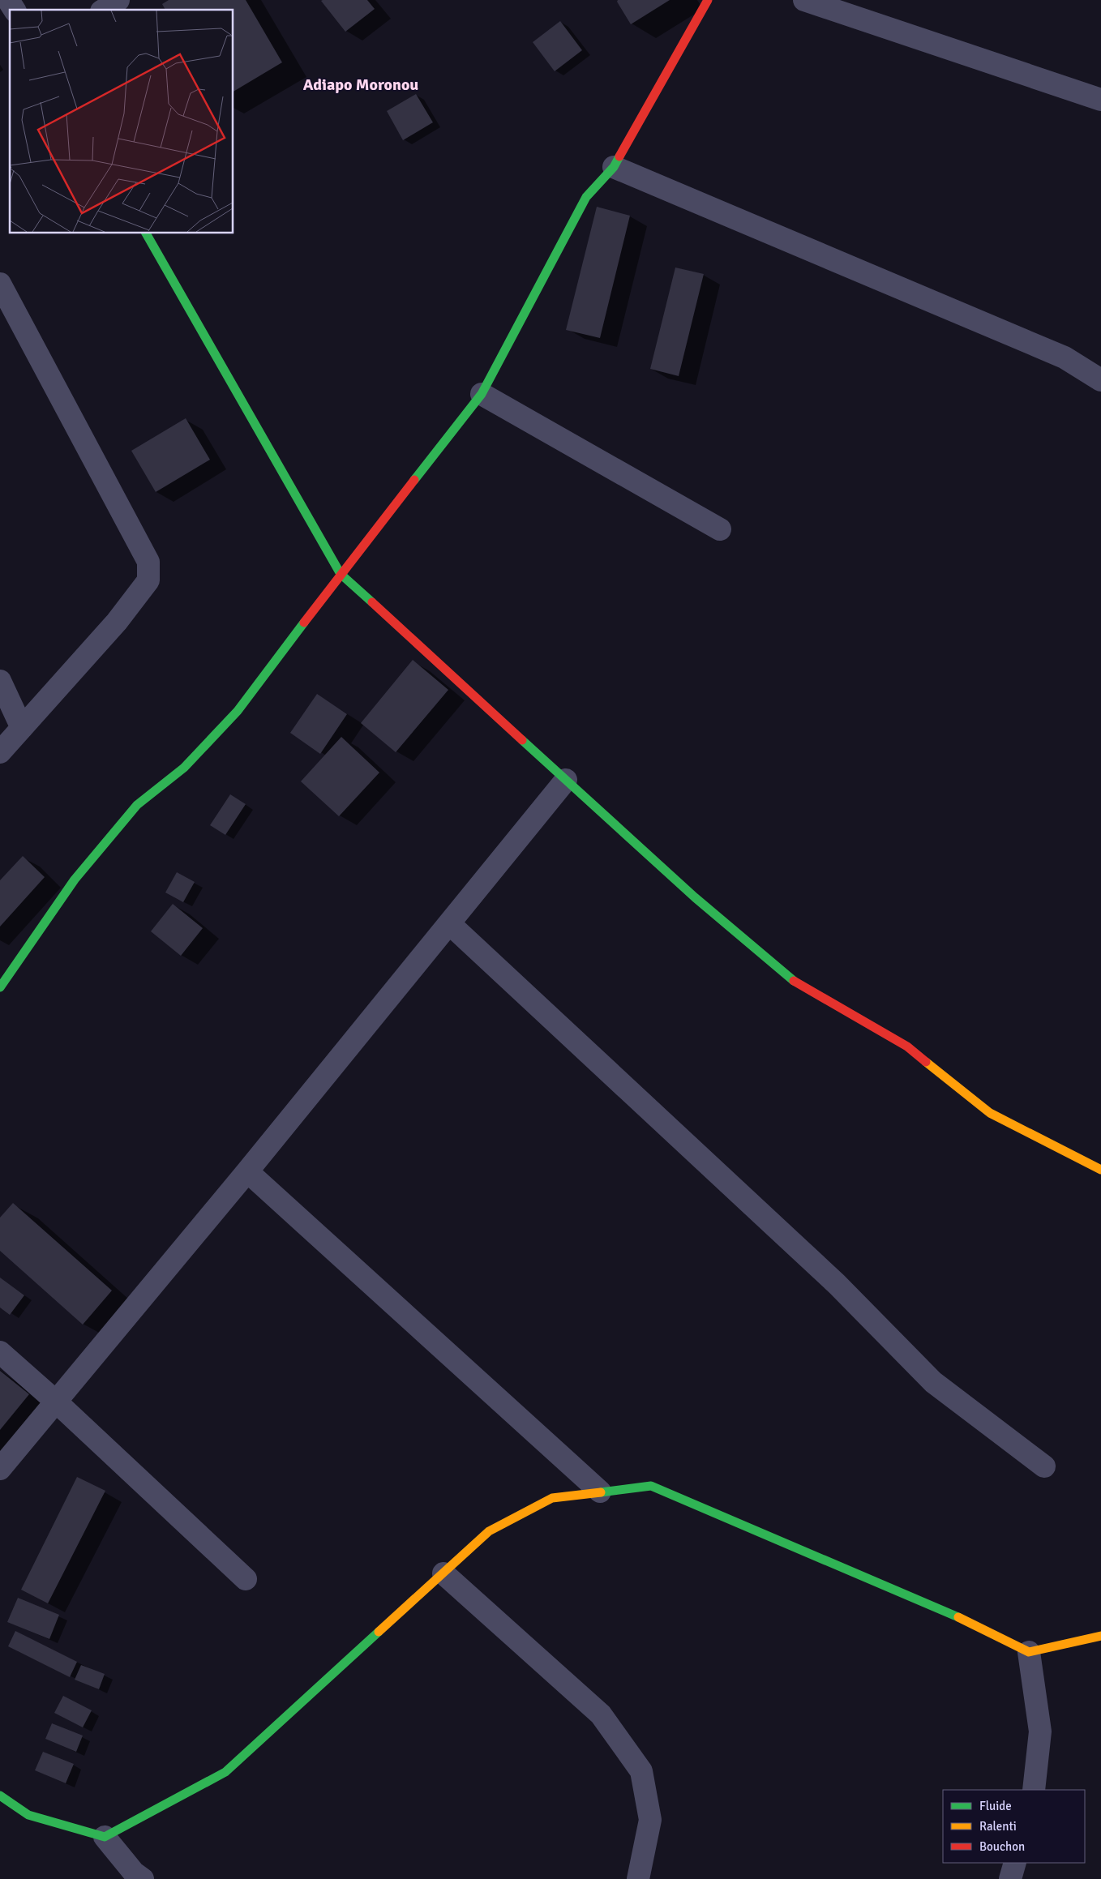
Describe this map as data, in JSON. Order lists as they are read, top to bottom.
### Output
{
  "districts": ["Adiapo Moronou"],
  "legend": ["Fluide", "Ralenti", "Bouchon"]
}
